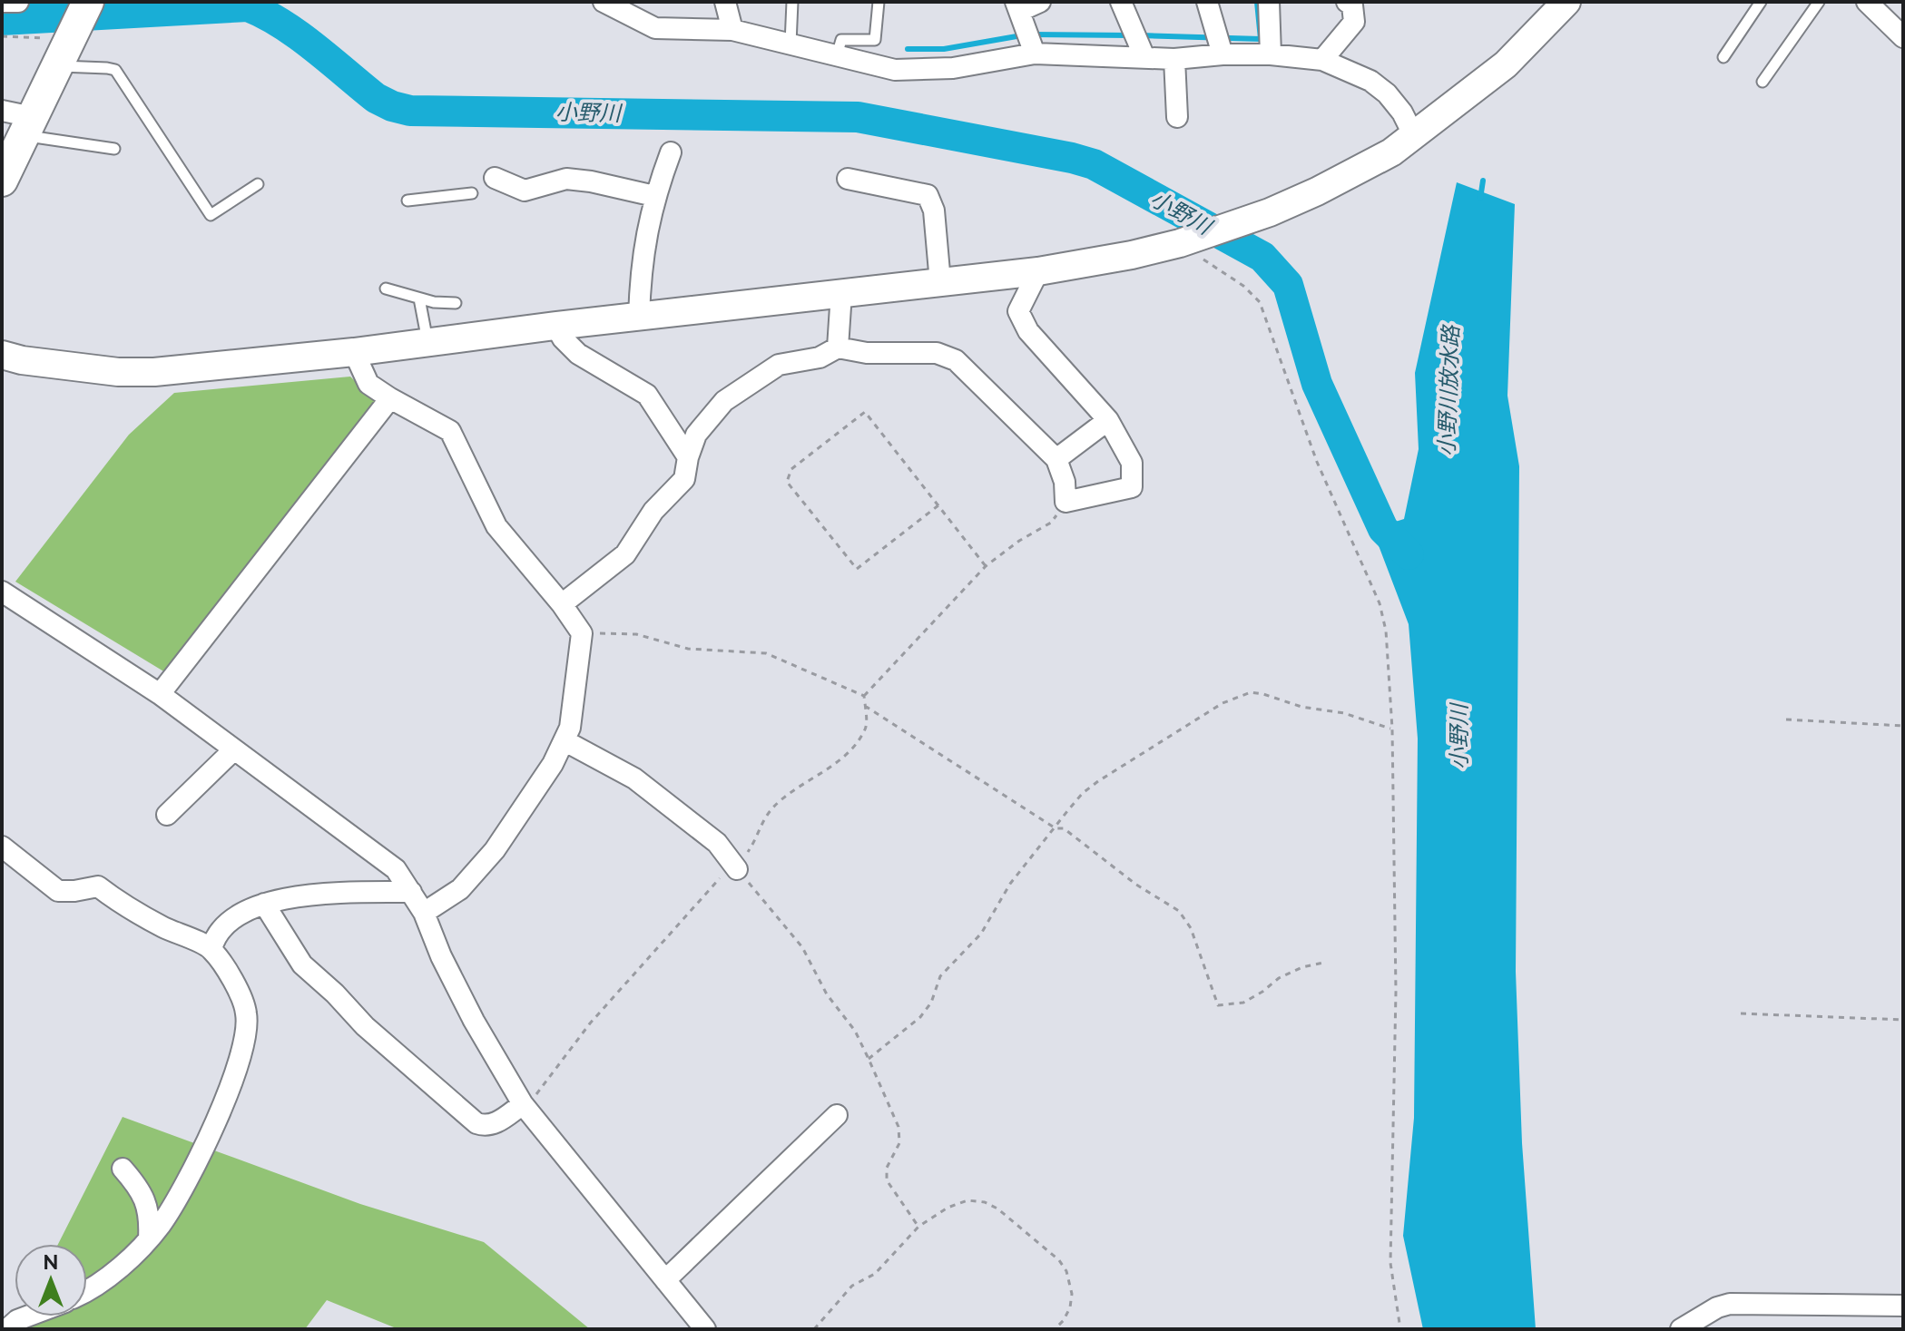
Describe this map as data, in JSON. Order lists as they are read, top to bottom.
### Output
{
  "water": ["小野川", "小野川放水路"],
  "north": "top"
}
